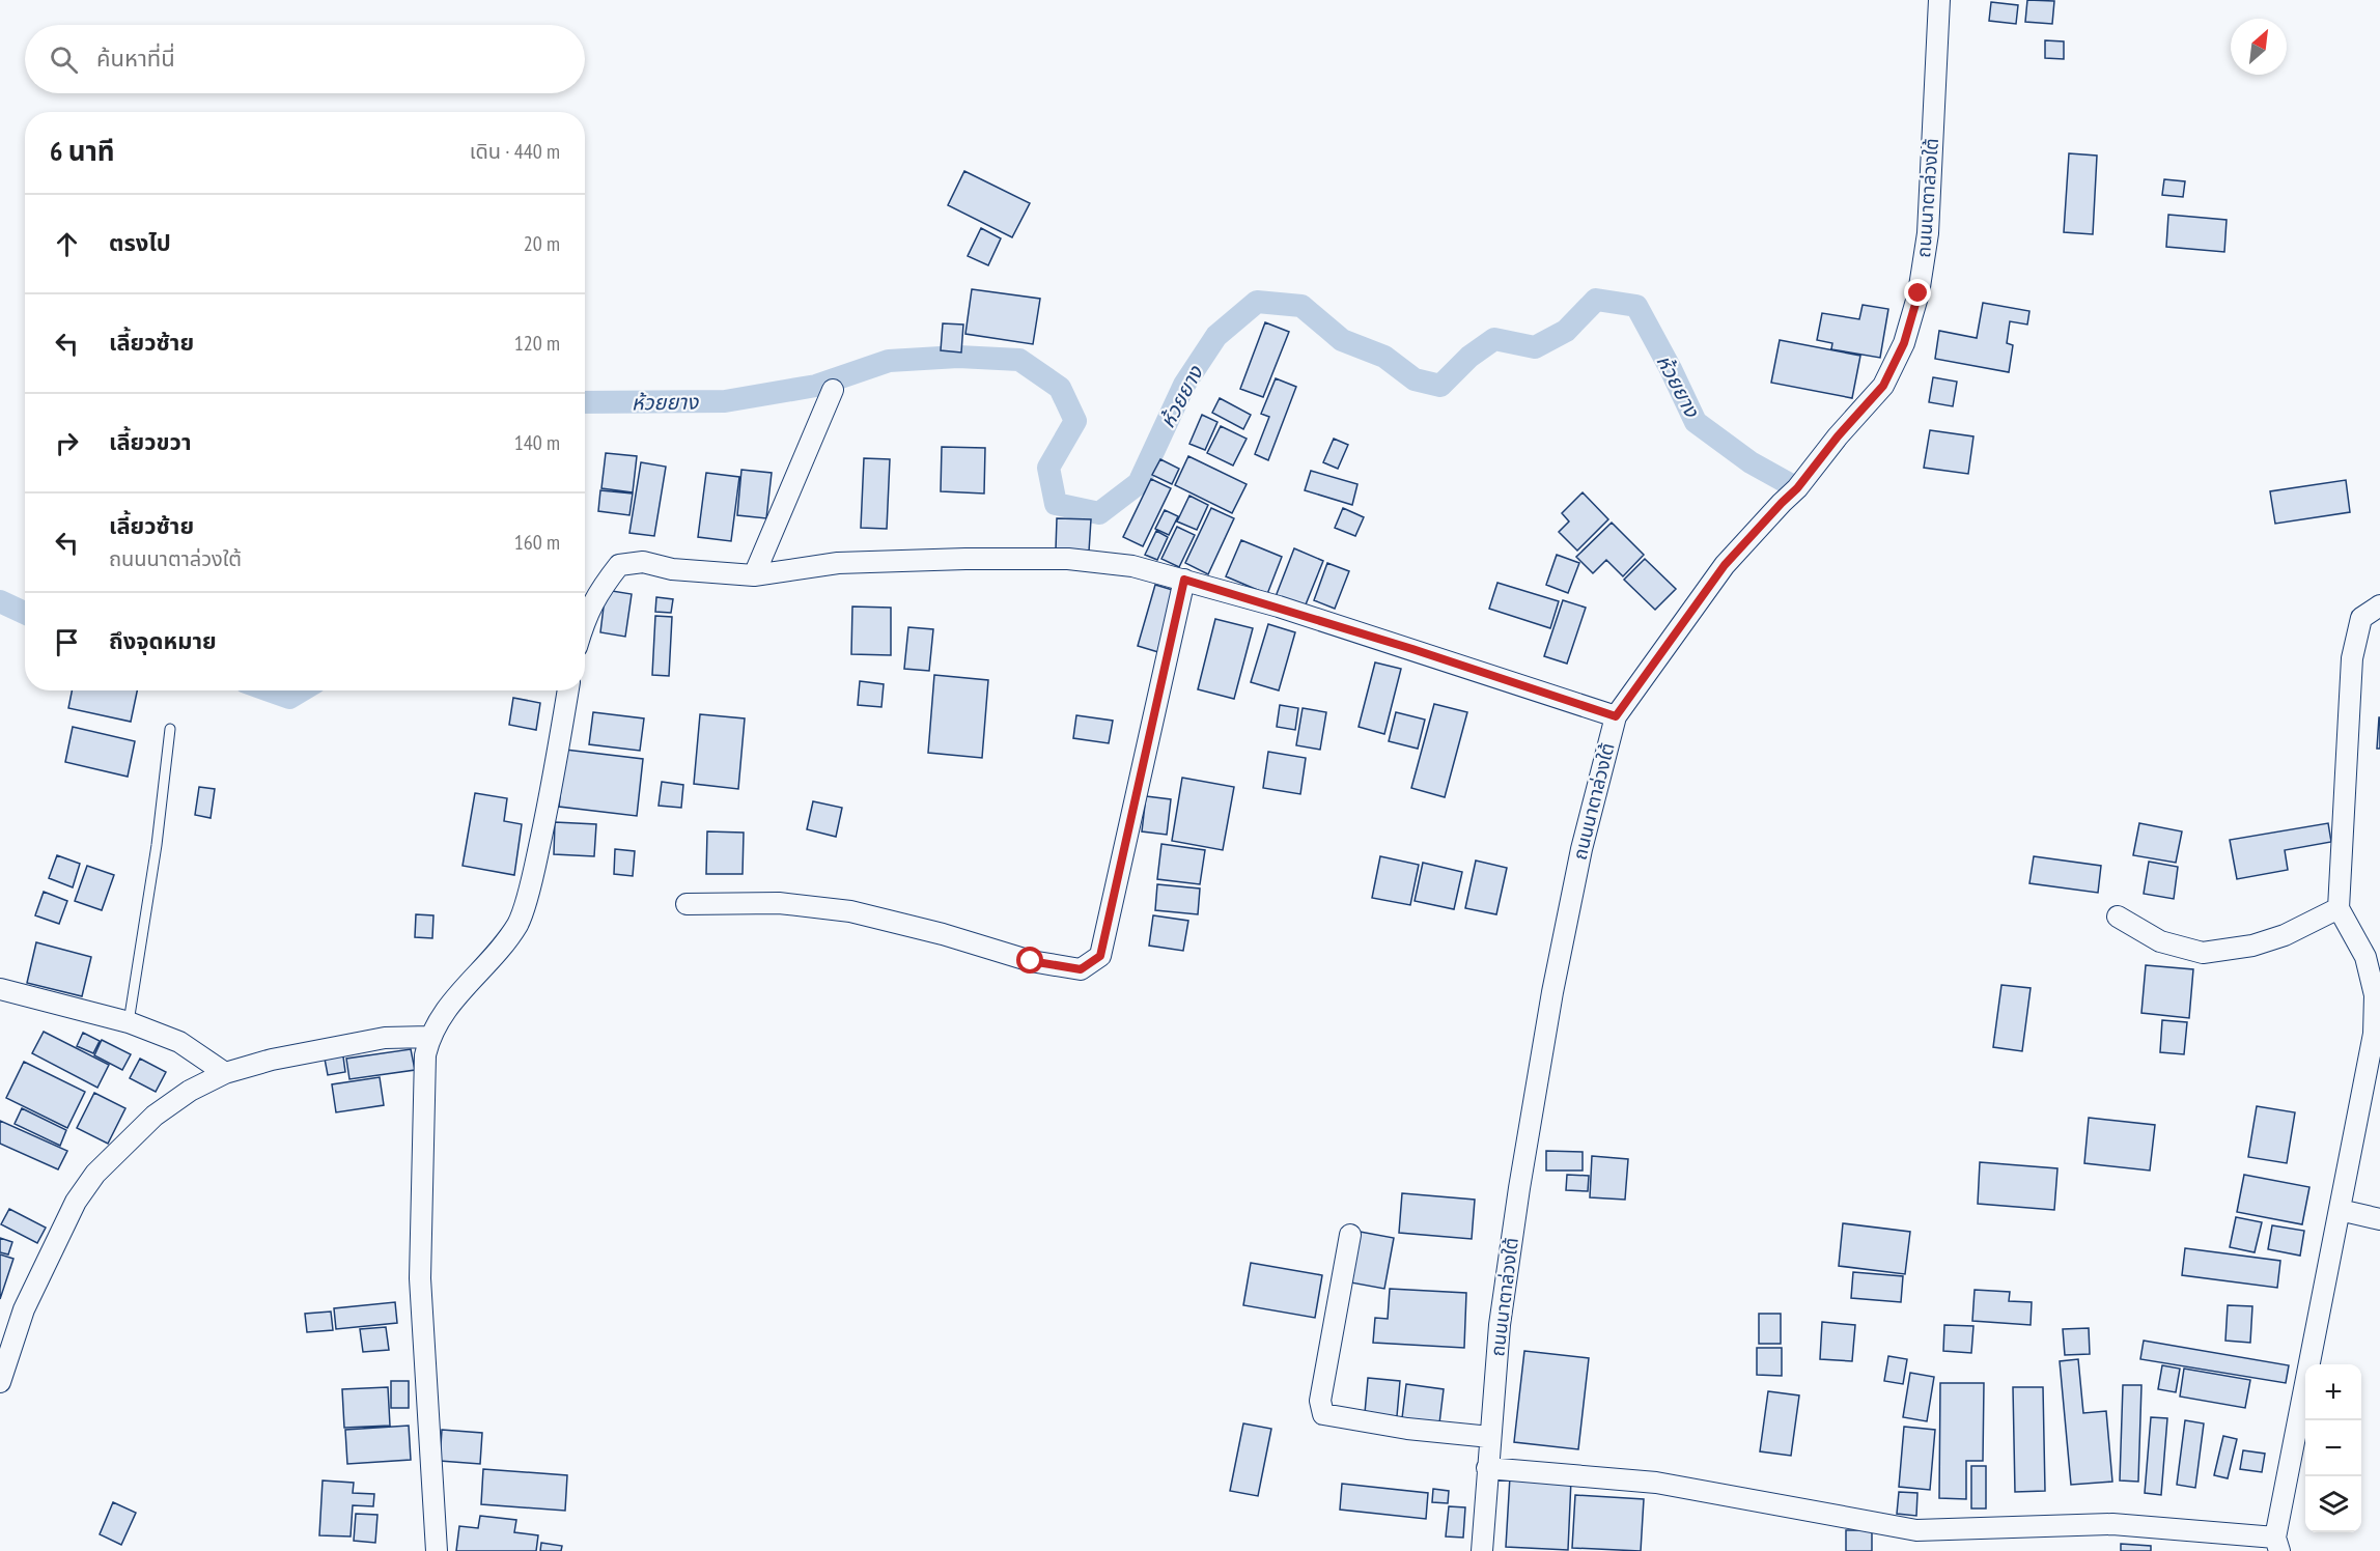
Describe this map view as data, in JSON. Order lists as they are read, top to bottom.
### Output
{
  "streets": {
    "street": ["ถนนนาตาล่วงใต้"]
  },
  "water": ["ห้วยยาง"],
  "north": "top right",
  "page": {
    "search": "ค้นหาที่นี่",
    "heading": ["6 นาที", "เดิน · 440 m"],
    "list": [
      ["ตรงไป", "20 m"],
      ["เลี้ยวซ้าย", "120 m"],
      ["เลี้ยวขวา", "140 m"],
      ["เลี้ยวซ้าย", "ถนนนาตาล่วงใต้", "160 m"],
      "ถึงจุดหมาย"
    ],
    "map_buttons": ["+", "−"]
  }
}
